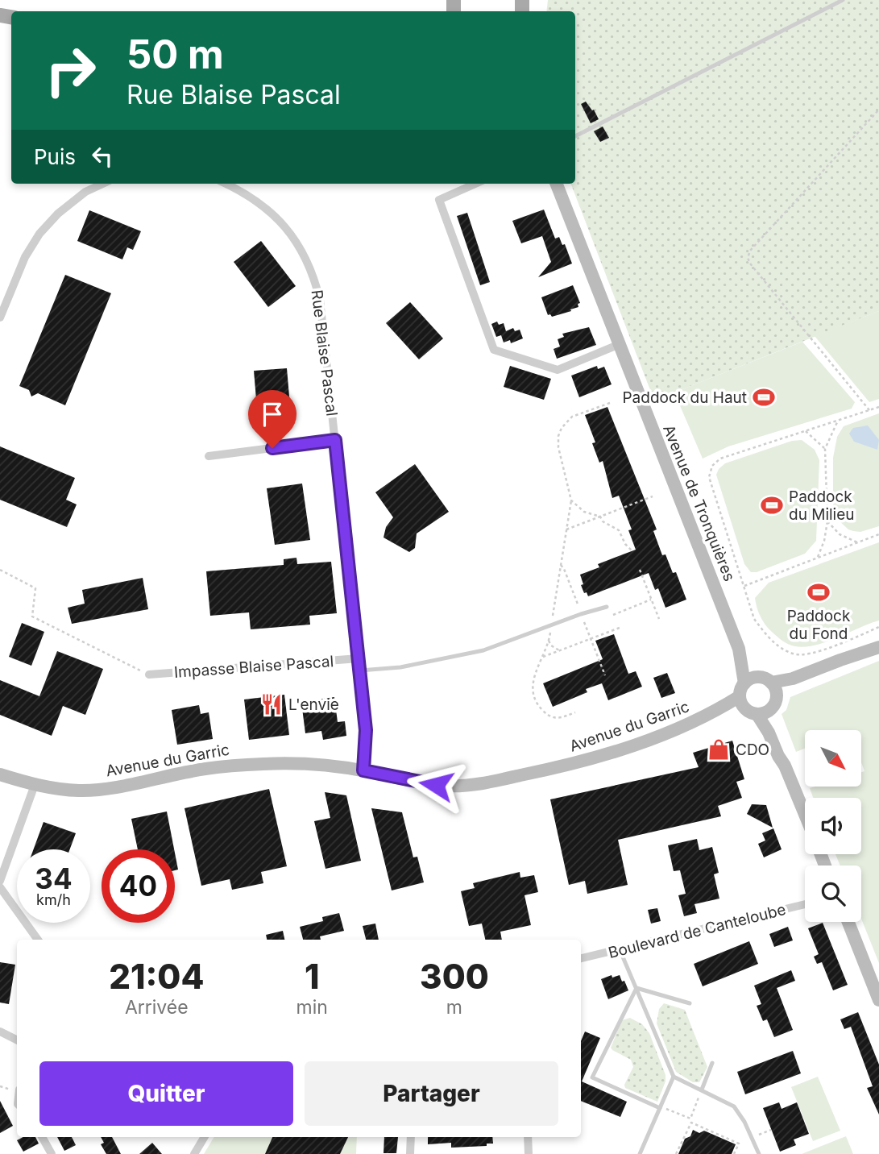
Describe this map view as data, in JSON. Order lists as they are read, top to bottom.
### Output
{
  "streets": {
    "street": [
      "Rue Blaise Pascal",
      "Avenue de Tronquières",
      "Impasse Blaise Pascal",
      "Avenue du Garric",
      "Boulevard de Canteloube"
    ]
  },
  "crossings": [
    ["Rue Blaise Pascal", "Impasse Blaise Pascal"],
    ["Rue Blaise Pascal", "Avenue du Garric"],
    ["Avenue de Tronquières", "Avenue du Garric"]
  ],
  "places": {
    "sports": ["Paddock du Haut", "Paddock du Milieu", "Paddock du Fond"],
    "restaurant": ["L'envie"],
    "shop": ["CDO"]
  },
  "north": "bottom right",
  "page": {
    "turn": ["50 m", "Rue Blaise Pascal"],
    "then": "Puis",
    "speed": "34 km/h",
    "limit": "40",
    "eta": [
      "21:04",
      "Arrivée",
      "1",
      "min",
      "300",
      "m"
    ],
    "buttons": ["Quitter", "Partager"]
  }
}
